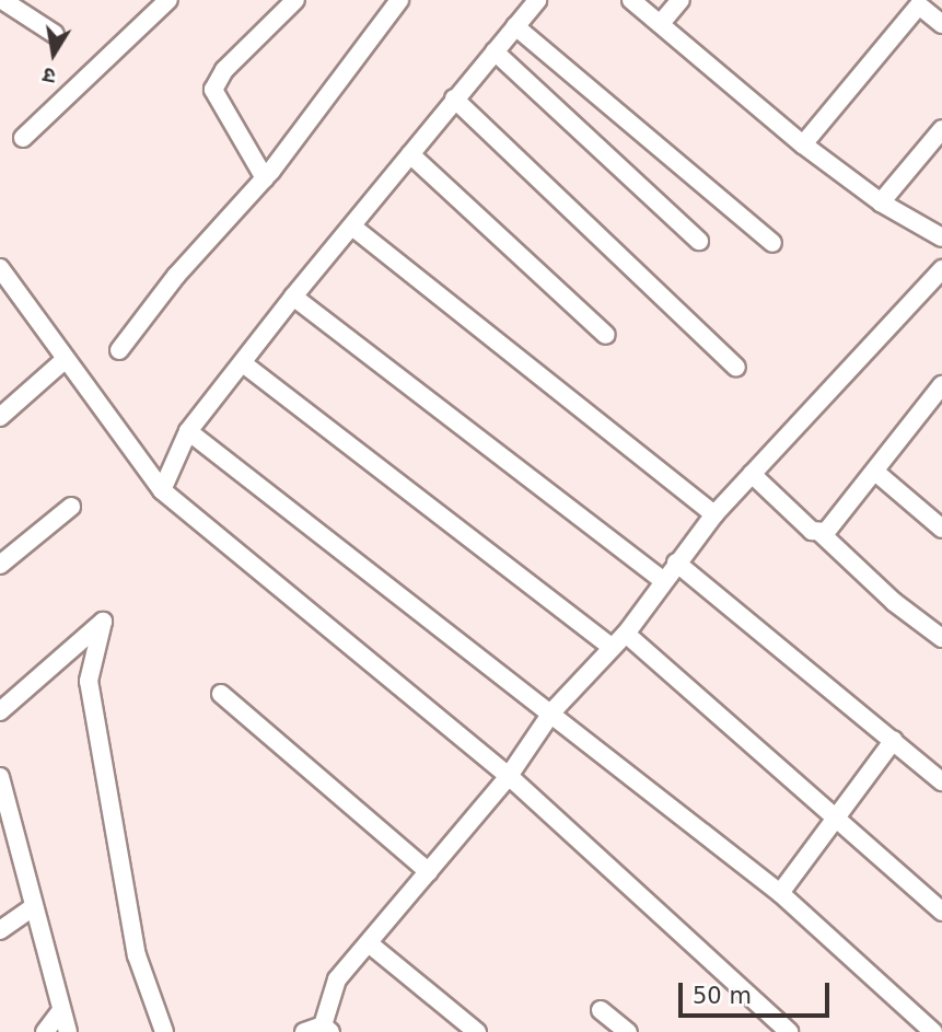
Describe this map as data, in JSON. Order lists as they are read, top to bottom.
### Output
{
  "scale_bar": "50 m",
  "north": "bottom"
}
